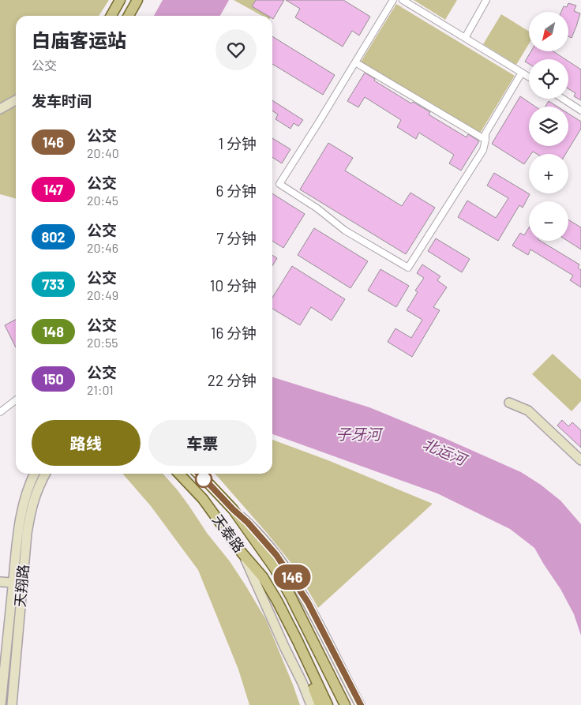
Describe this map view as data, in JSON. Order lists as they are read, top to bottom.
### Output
{
  "streets": {
    "main road": ["天泰路"],
    "street": ["天翔路"]
  },
  "water": ["子牙河", "北运河"],
  "lines": ["bus line 146"],
  "north": "bottom left",
  "page": {
    "on_map": "146",
    "map_buttons": ["+", "−"],
    "heading": [
      ["白庙客运站", "公交"],
      "发车时间"
    ],
    "list": [
      {
        "mark": "146",
        "name": "公交",
        "note": "20:40",
        "value": "1 分钟"
      },
      {
        "mark": "147",
        "name": "公交",
        "note": "20:45",
        "value": "6 分钟"
      },
      {
        "mark": "802",
        "name": "公交",
        "note": "20:46",
        "value": "7 分钟"
      },
      {
        "mark": "733",
        "name": "公交",
        "note": "20:49",
        "value": "10 分钟"
      },
      {
        "mark": "148",
        "name": "公交",
        "note": "20:55",
        "value": "16 分钟"
      },
      {
        "mark": "150",
        "name": "公交",
        "note": "21:01",
        "value": "22 分钟"
      }
    ],
    "buttons": ["路线", "车票"]
  }
}
